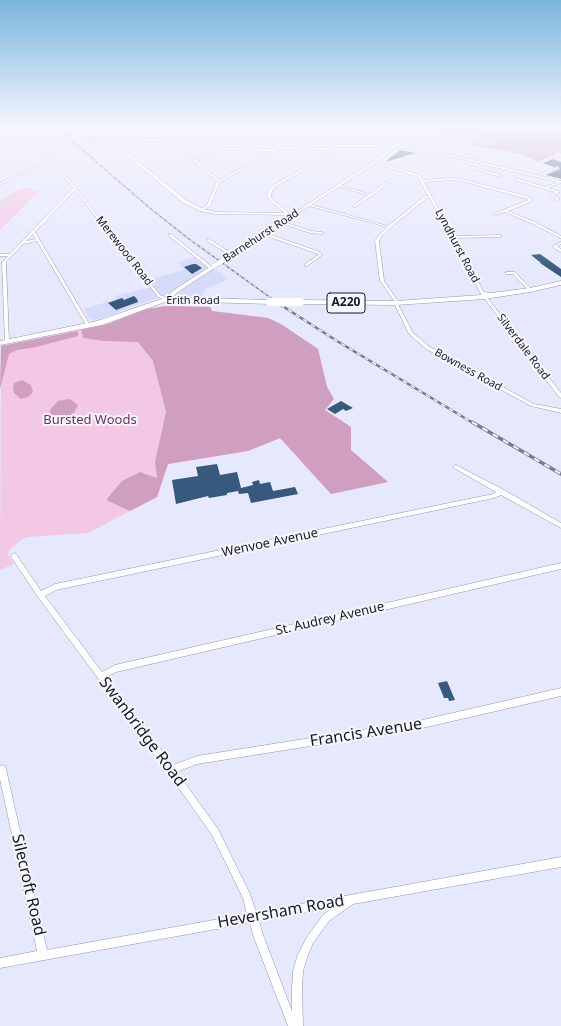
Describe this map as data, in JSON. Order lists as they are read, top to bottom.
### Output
{
  "streets": {
    "main road": ["Erith Road", "A220"],
    "street": [
      "Barnehurst Road",
      "Lyndhurst Road",
      "Merewood Road",
      "Silverdale Road",
      "Bowness Road",
      "Wenvoe Avenue",
      "St. Audrey Avenue",
      "Swanbridge Road",
      "Francis Avenue",
      "Silecroft Road",
      "Heversham Road"
    ]
  },
  "crossings": [
    ["Barnehurst Road", "Merewood Road"],
    ["Barnehurst Road", "Erith Road"],
    ["Lyndhurst Road", "Erith Road"],
    ["Lyndhurst Road", "Silverdale Road"],
    ["Lyndhurst Road", "Bowness Road"],
    ["Merewood Road", "Erith Road"],
    ["Erith Road", "Silverdale Road"],
    ["Erith Road", "Bowness Road"],
    ["Wenvoe Avenue", "Swanbridge Road"],
    ["St. Audrey Avenue", "Swanbridge Road"],
    ["Swanbridge Road", "Francis Avenue"],
    ["Swanbridge Road", "Heversham Road"],
    ["Silecroft Road", "Heversham Road"]
  ],
  "parks": ["Bursted Woods"]
}
